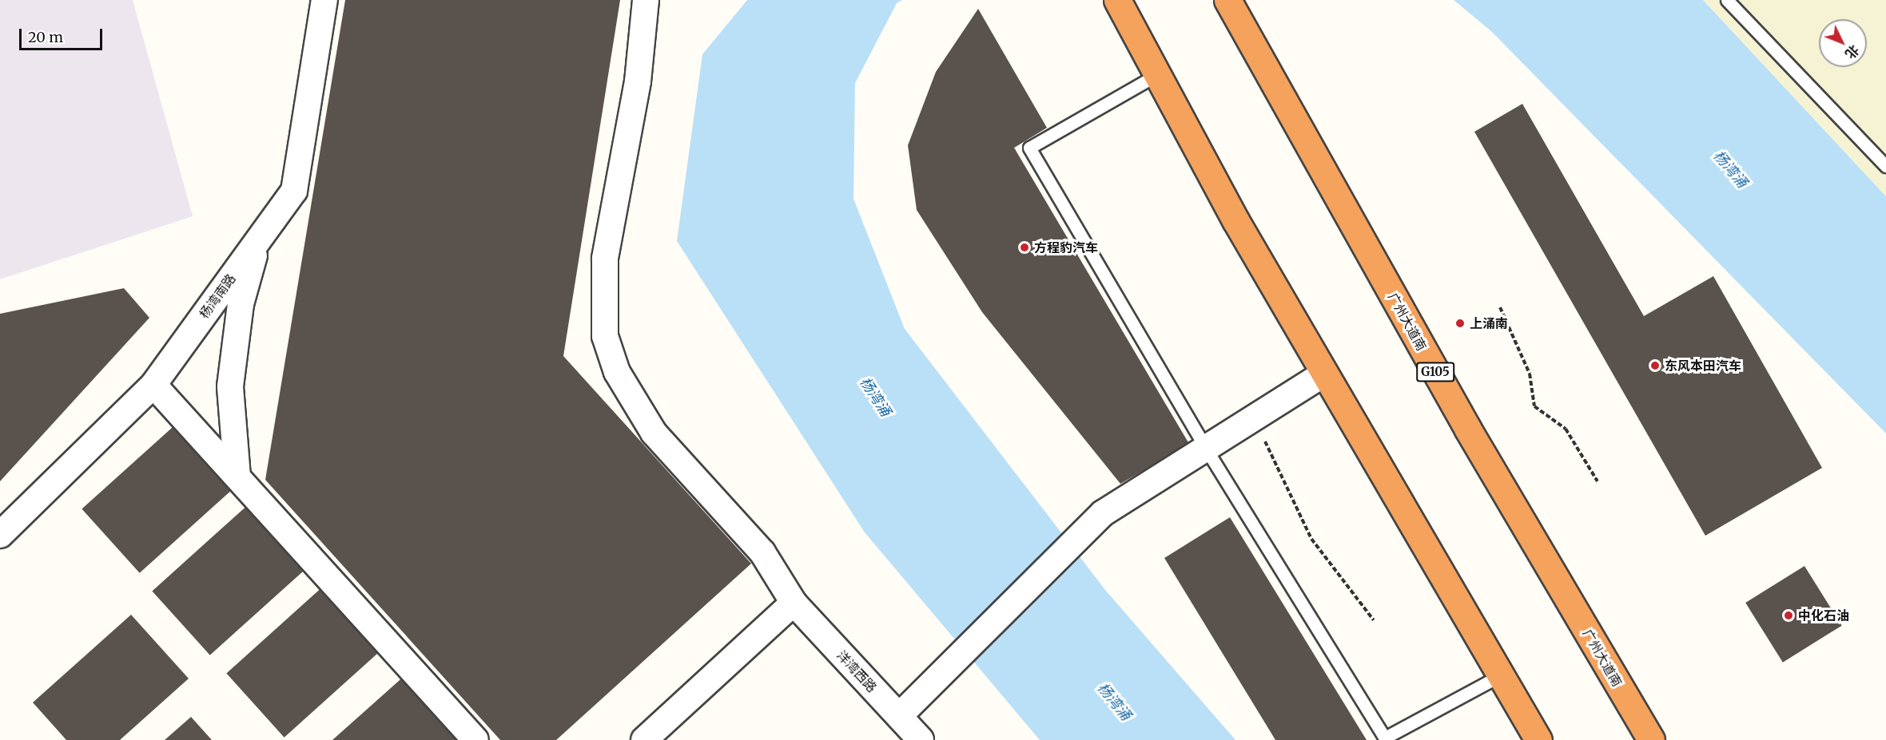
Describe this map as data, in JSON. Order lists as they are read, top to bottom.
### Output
{
  "streets": {
    "highway": ["广州大道南", "G105"],
    "street": ["杨湾南路", "洋湾西路"]
  },
  "water": ["杨湾涌"],
  "places": [
    "方程豹汽车",
    "上涌南",
    "东风本田汽车",
    "中化石油"
  ],
  "scale_bar": "20 m",
  "north": "bottom right"
}
